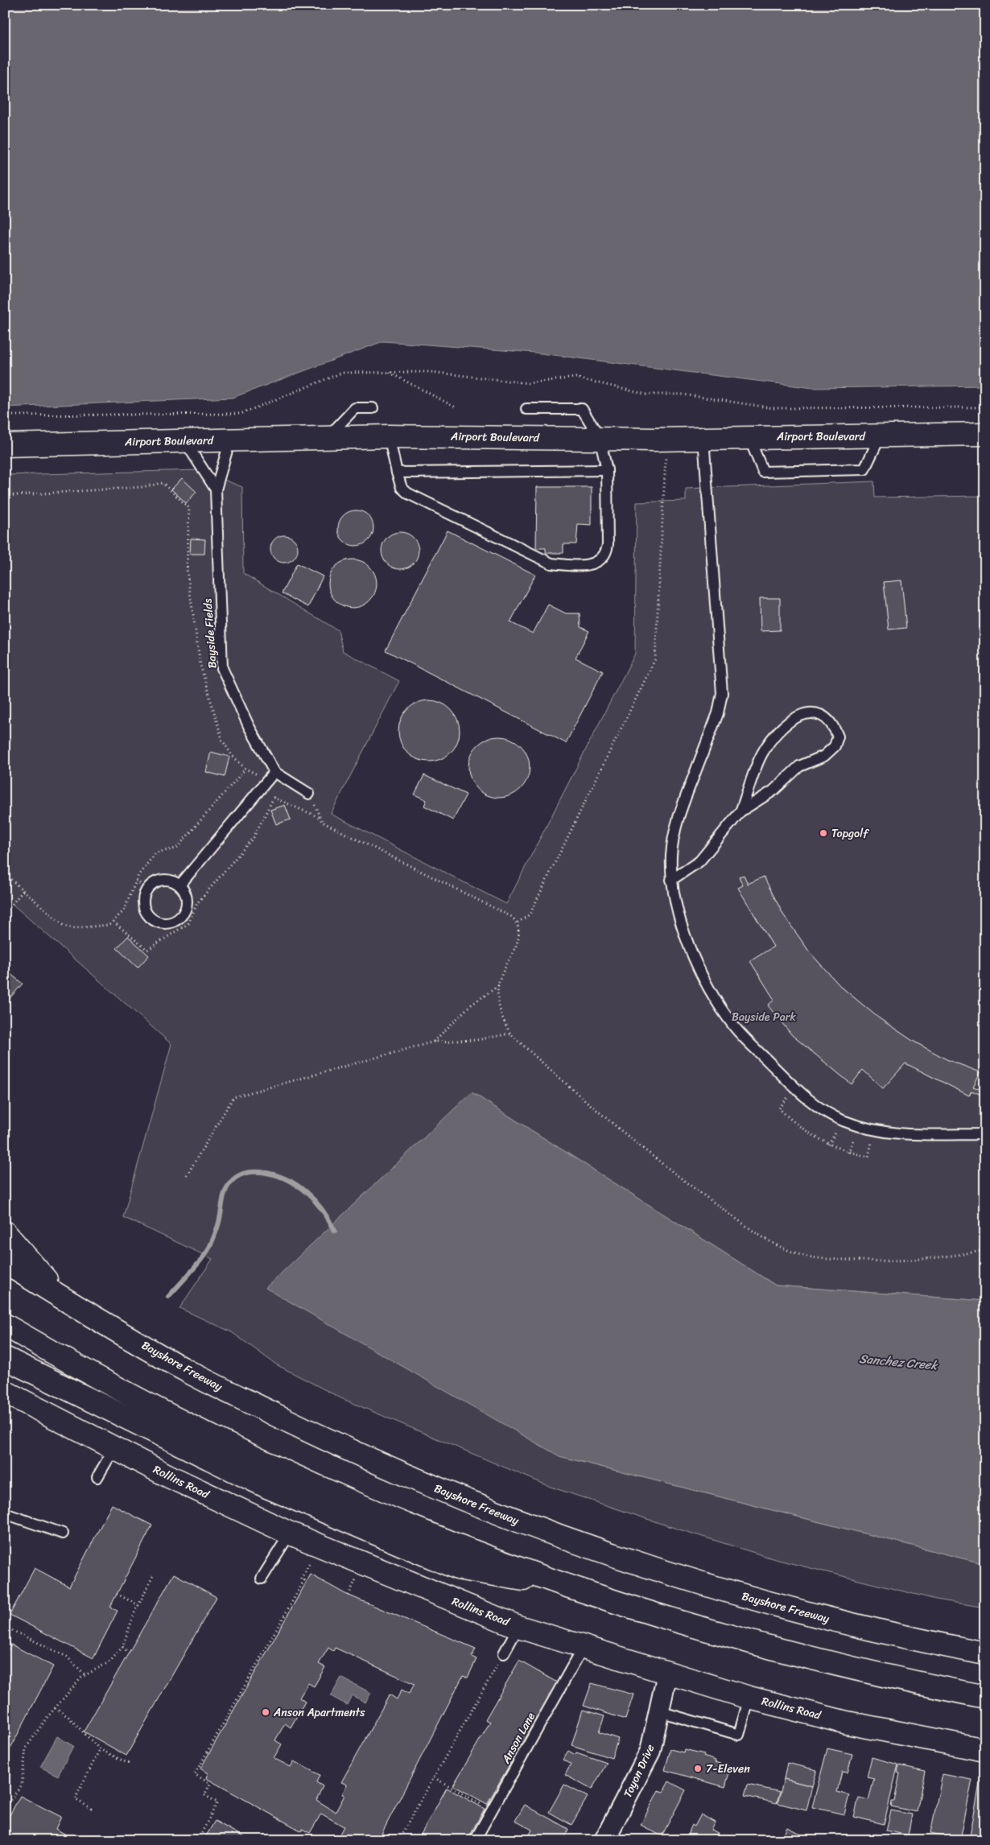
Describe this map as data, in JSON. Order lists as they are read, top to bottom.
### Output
{
  "streets": {
    "main road": ["Airport Boulevard", "Bayshore Freeway", "Rollins Road"],
    "street": ["Toyon Drive"],
    "lane": ["Bayside Fields", "Anson Lane"]
  },
  "crossings": [
    ["Airport Boulevard", "Bayside Fields"],
    ["Rollins Road", "Anson Lane"],
    ["Rollins Road", "Toyon Drive"]
  ],
  "water": ["Sanchez Creek"],
  "parks": ["Bayside Park"],
  "places": ["Topgolf", "Anson Apartments", "7-Eleven"]
}
